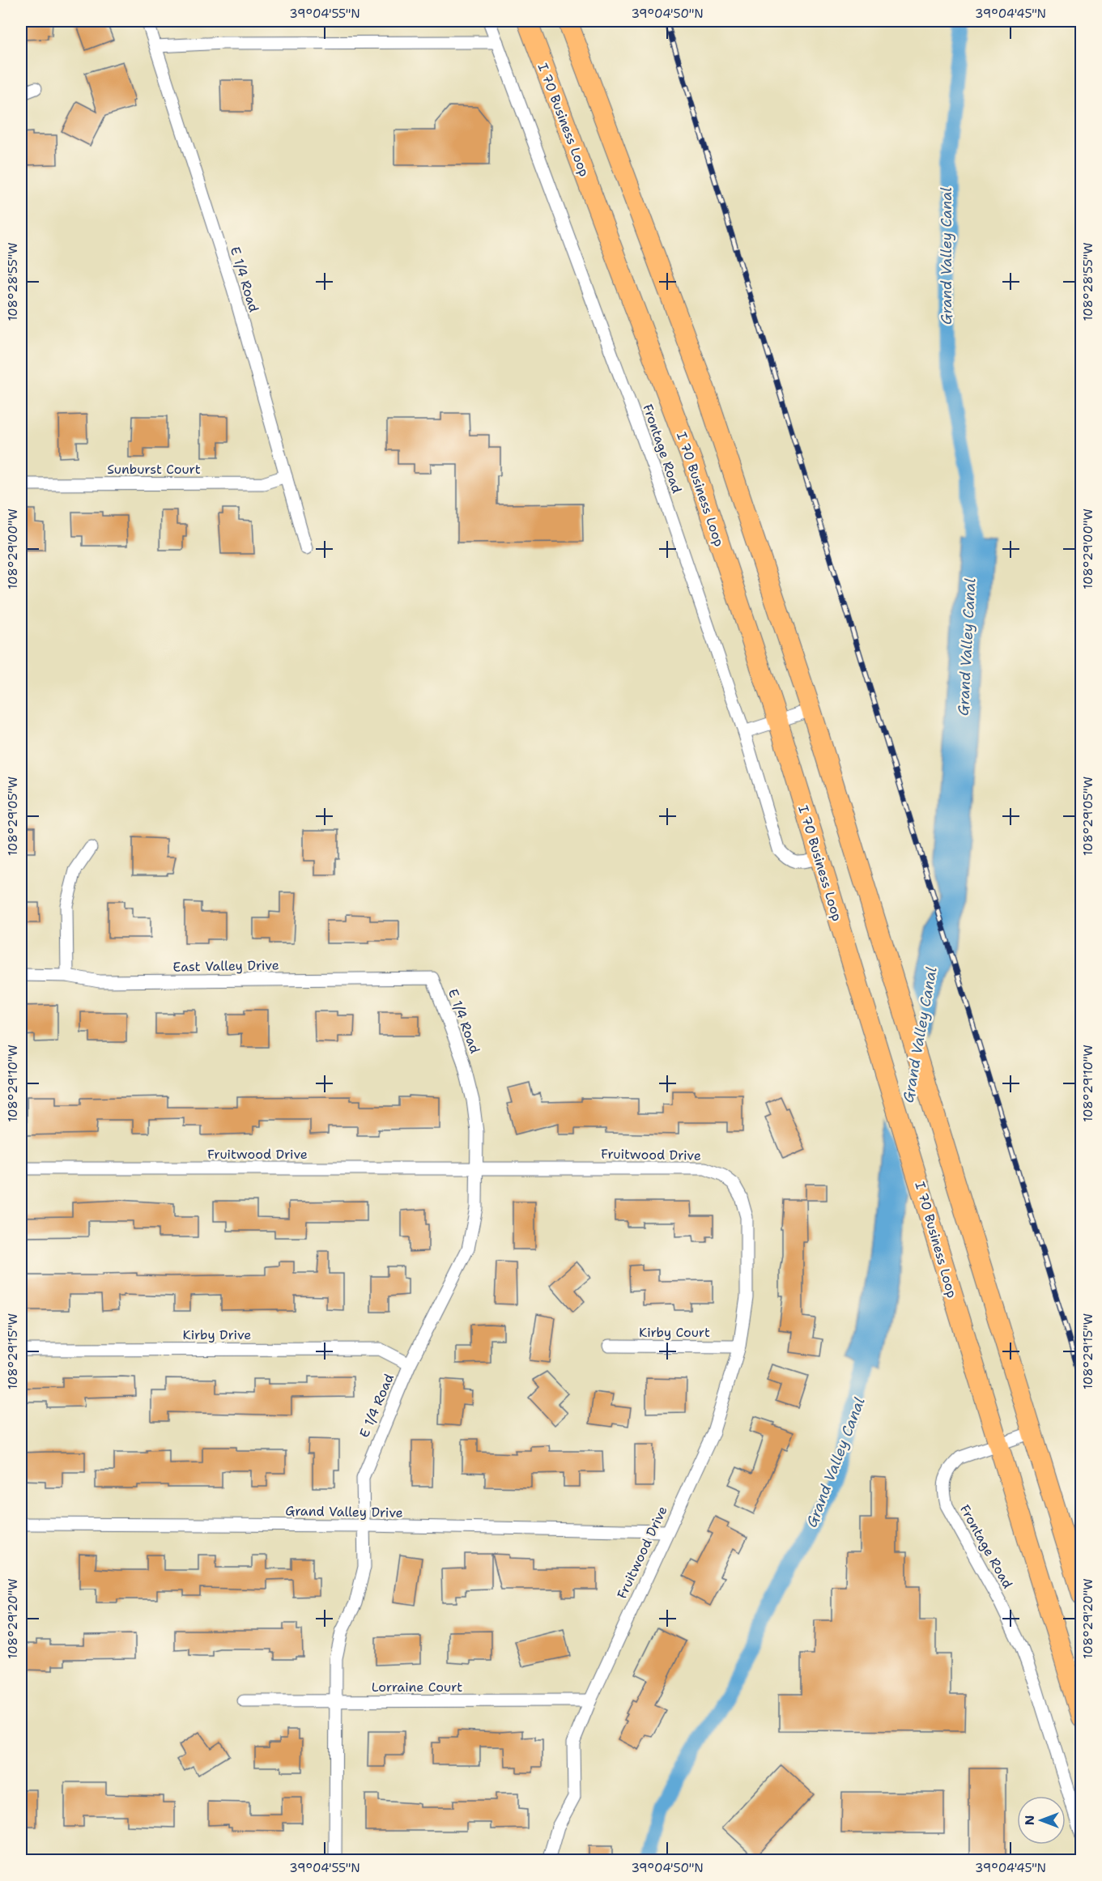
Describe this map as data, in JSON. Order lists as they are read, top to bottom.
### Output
{
  "streets": {
    "main road": ["I 70 Business Loop"],
    "street": [
      "E 1/4 Road",
      "Frontage Road",
      "Sunburst Court",
      "East Valley Drive",
      "Fruitwood Drive",
      "Kirby Court",
      "Kirby Drive",
      "Grand Valley Drive",
      "Lorraine Court"
    ]
  },
  "crossings": [
    ["I 70 Business Loop", "Frontage Road"],
    ["E 1/4 Road", "Sunburst Court"],
    ["E 1/4 Road", "East Valley Drive"],
    ["E 1/4 Road", "Fruitwood Drive"],
    ["E 1/4 Road", "Kirby Drive"],
    ["E 1/4 Road", "Grand Valley Drive"],
    ["E 1/4 Road", "Lorraine Court"],
    ["Fruitwood Drive", "Kirby Court"],
    ["Fruitwood Drive", "Grand Valley Drive"],
    ["Fruitwood Drive", "Lorraine Court"]
  ],
  "water": ["Grand Valley Canal"],
  "north": "left",
  "coordinates": [
    "39°04'55\"N",
    "39°04'50\"N",
    "39°04'45\"N",
    "108°28'55\"W",
    "108°29'00\"W",
    "108°29'05\"W",
    "108°29'10\"W",
    "108°29'15\"W",
    "108°29'20\"W"
  ]
}
